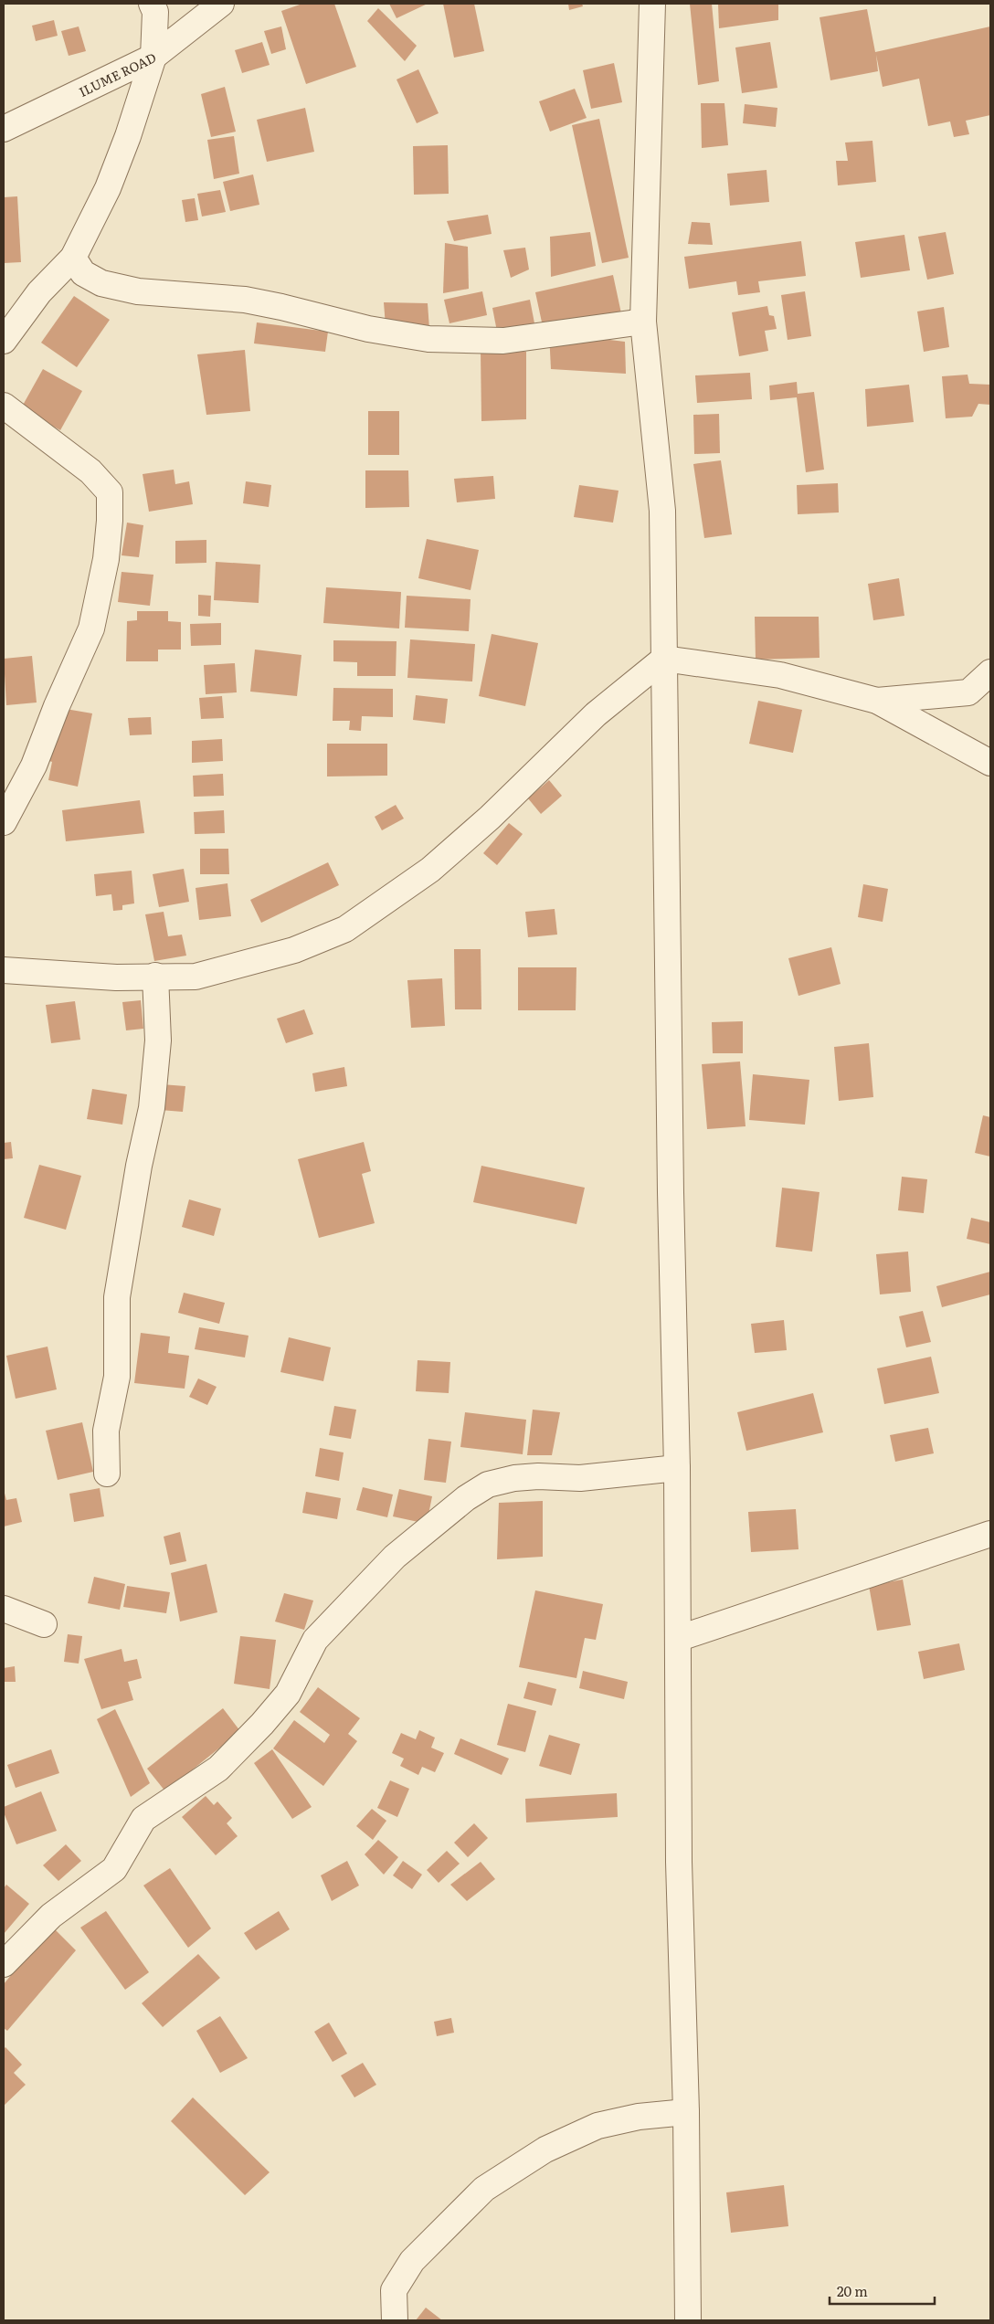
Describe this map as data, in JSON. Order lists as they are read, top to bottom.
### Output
{
  "streets": {
    "street": ["ILUME ROAD"]
  },
  "scale_bar": "20 m"
}
